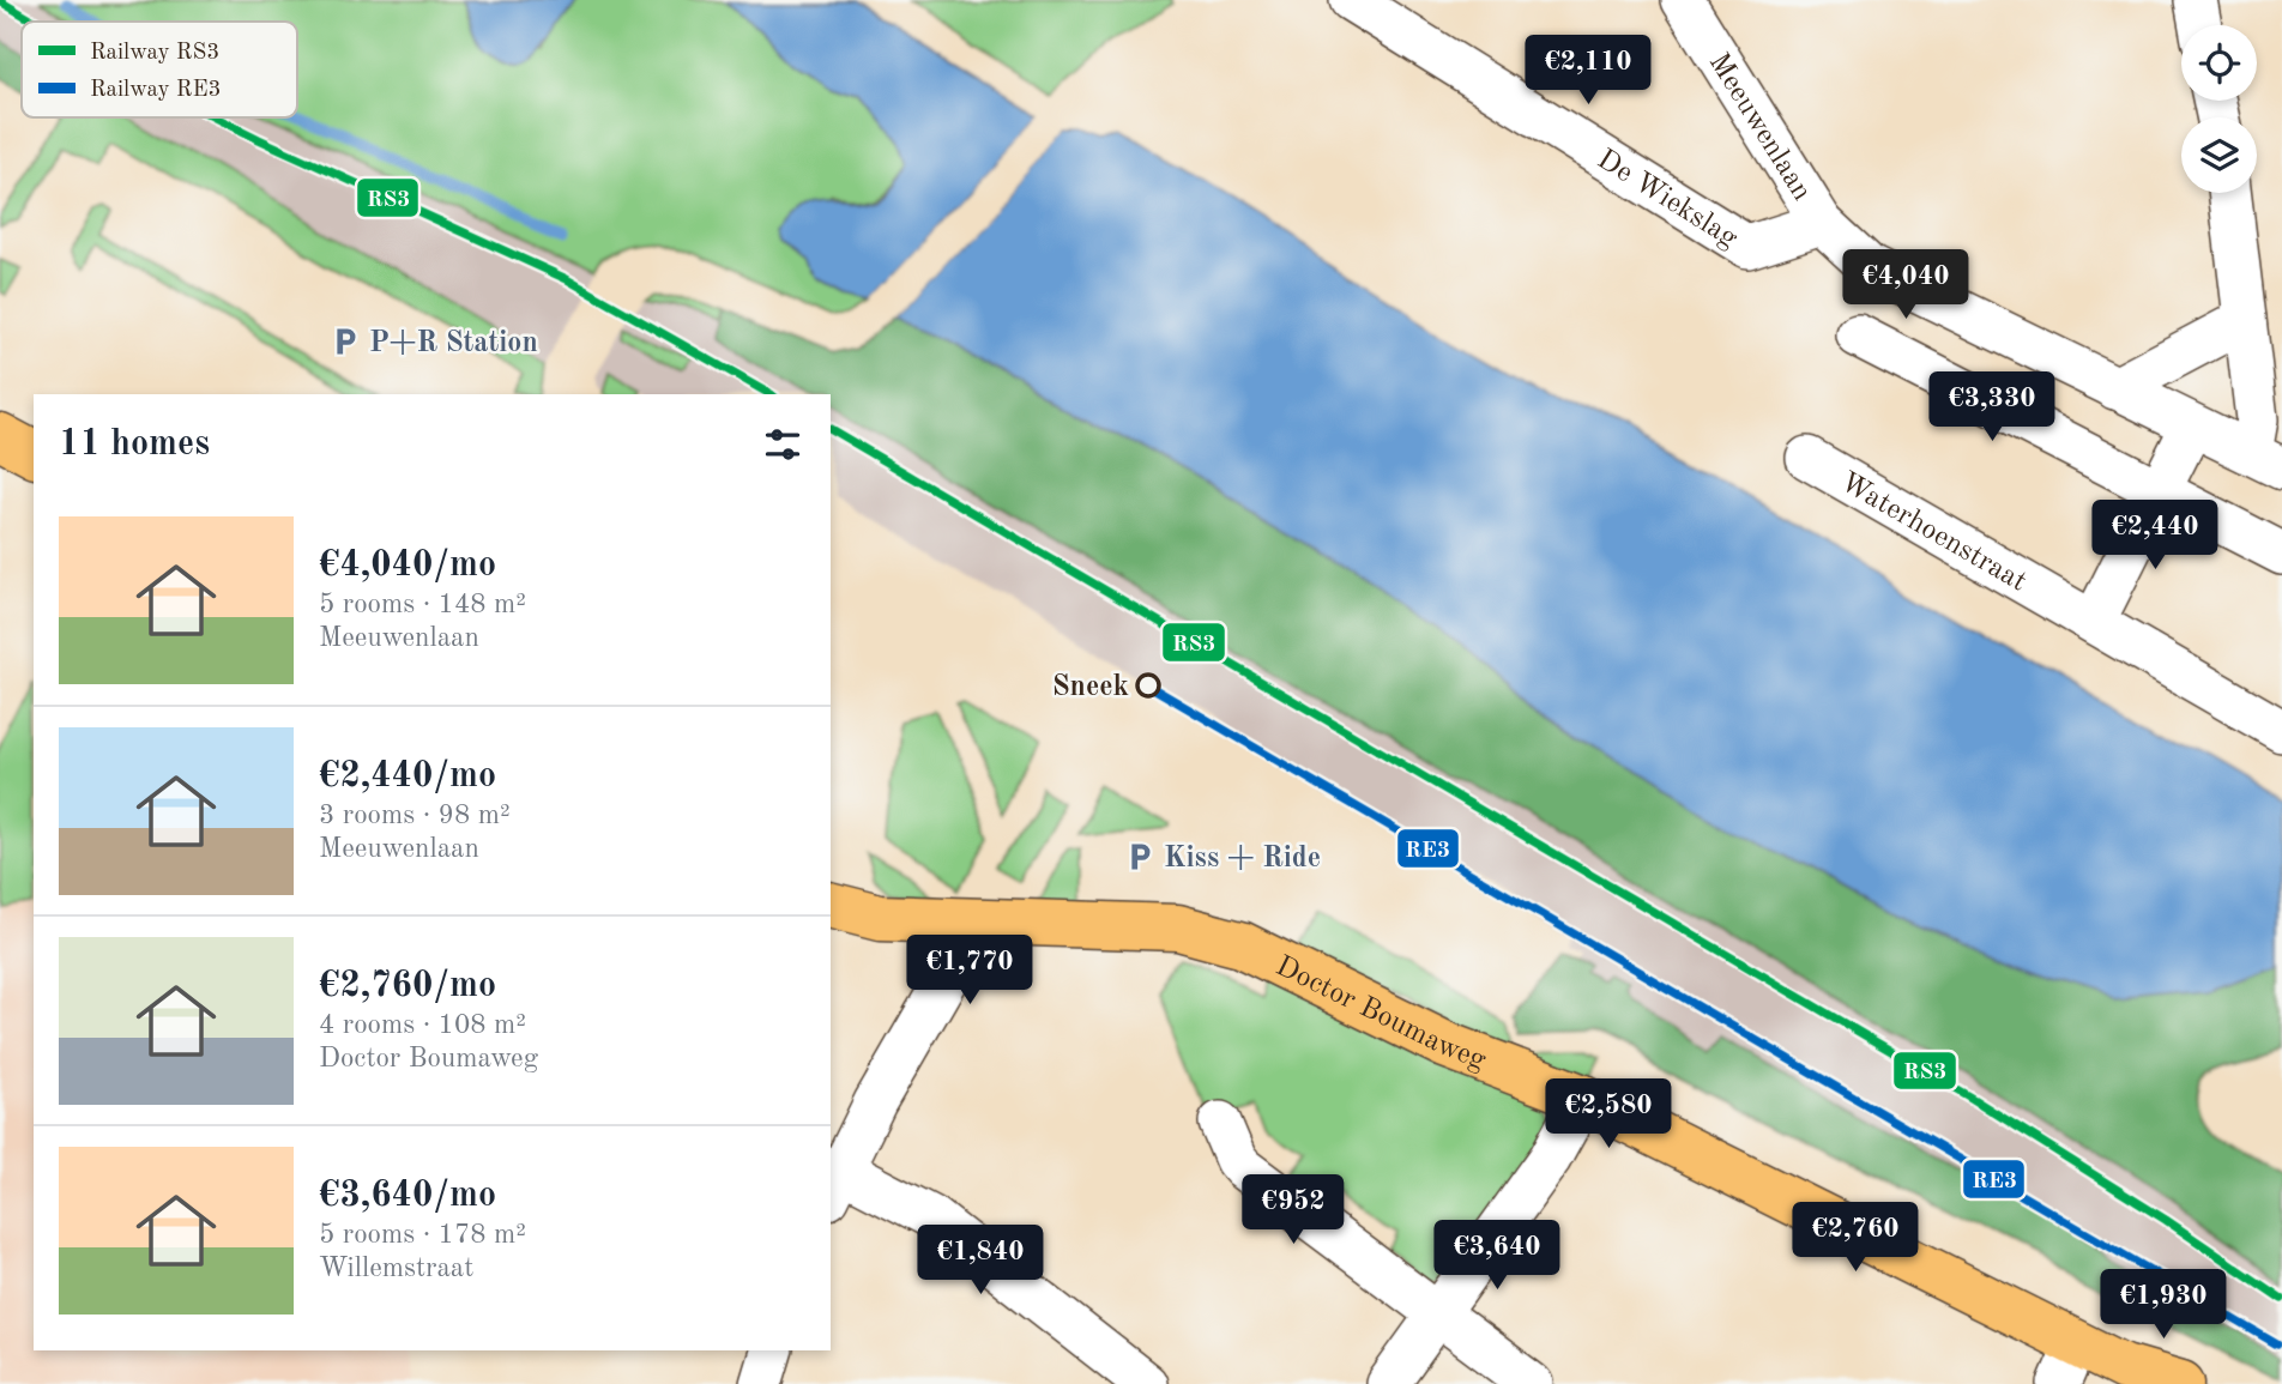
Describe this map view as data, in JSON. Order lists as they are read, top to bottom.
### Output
{
  "streets": {
    "main road": ["Doctor Boumaweg"],
    "street": ["Meeuwenlaan", "De Wiekslag", "Waterhoenstraat"]
  },
  "crossings": [
    ["Meeuwenlaan", "De Wiekslag"]
  ],
  "places": {
    "parking": ["P+R Station", "Kiss + Ride"],
    "other": ["Sneek"]
  },
  "lines": ["rail line RS3", "rail line RE3"],
  "legend": ["Railway RS3", "Railway RE3"],
  "page": {
    "price": [
      "€2,110",
      "€4,040",
      "€3,330",
      "€2,440",
      "€1,770",
      "€2,580",
      "€952",
      "€2,760",
      "€3,640",
      "€1,840",
      "€1,930"
    ],
    "heading": "11 homes",
    "list": [
      {
        "name": "€4,040/mo",
        "note": "5 rooms · 148 m² · Meeuwenlaan"
      },
      {
        "name": "€2,440/mo",
        "note": "3 rooms · 98 m² · Meeuwenlaan"
      },
      {
        "name": "€2,760/mo",
        "note": "4 rooms · 108 m² · Doctor Boumaweg"
      },
      {
        "name": "€3,640/mo",
        "note": "5 rooms · 178 m² · Willemstraat"
      }
    ]
  }
}
